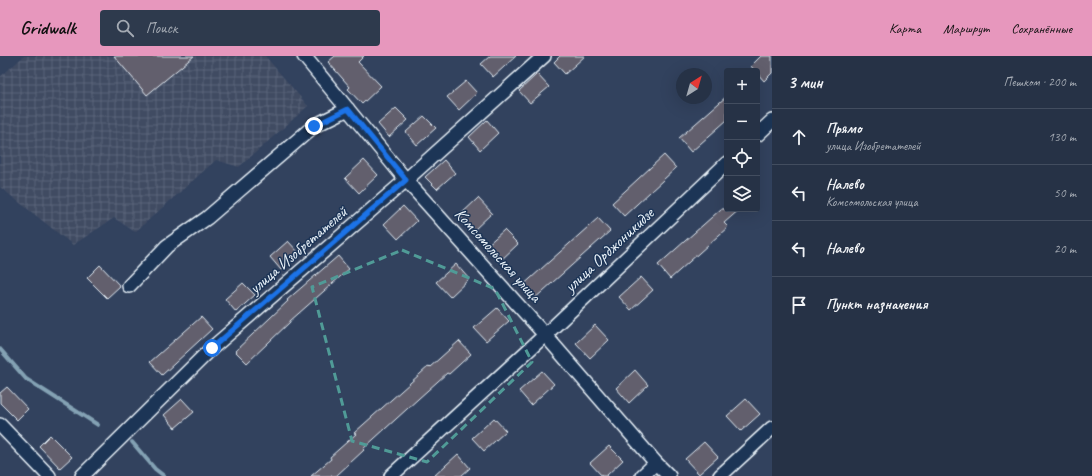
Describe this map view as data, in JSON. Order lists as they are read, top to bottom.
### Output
{
  "streets": {
    "street": ["улица Изобретателей", "улица Орджоникидзе", "Комсомольская улица"]
  },
  "crossings": [
    ["улица Изобретателей", "Комсомольская улица"],
    ["улица Орджоникидзе", "Комсомольская улица"]
  ],
  "north": "top right",
  "page": {
    "header": "Gridwalk",
    "search": "Поиск",
    "nav": ["Карта", "Маршрут", "Сохранённые"],
    "heading": ["3 мин", "Пешком · 200 m"],
    "map_buttons": ["+", "−"],
    "list": [
      ["Прямо", "улица Изобретателей", "130 m"],
      ["Налево", "Комсомольская улица", "50 m"],
      ["Налево", "20 m"],
      "Пункт назначения"
    ]
  }
}
